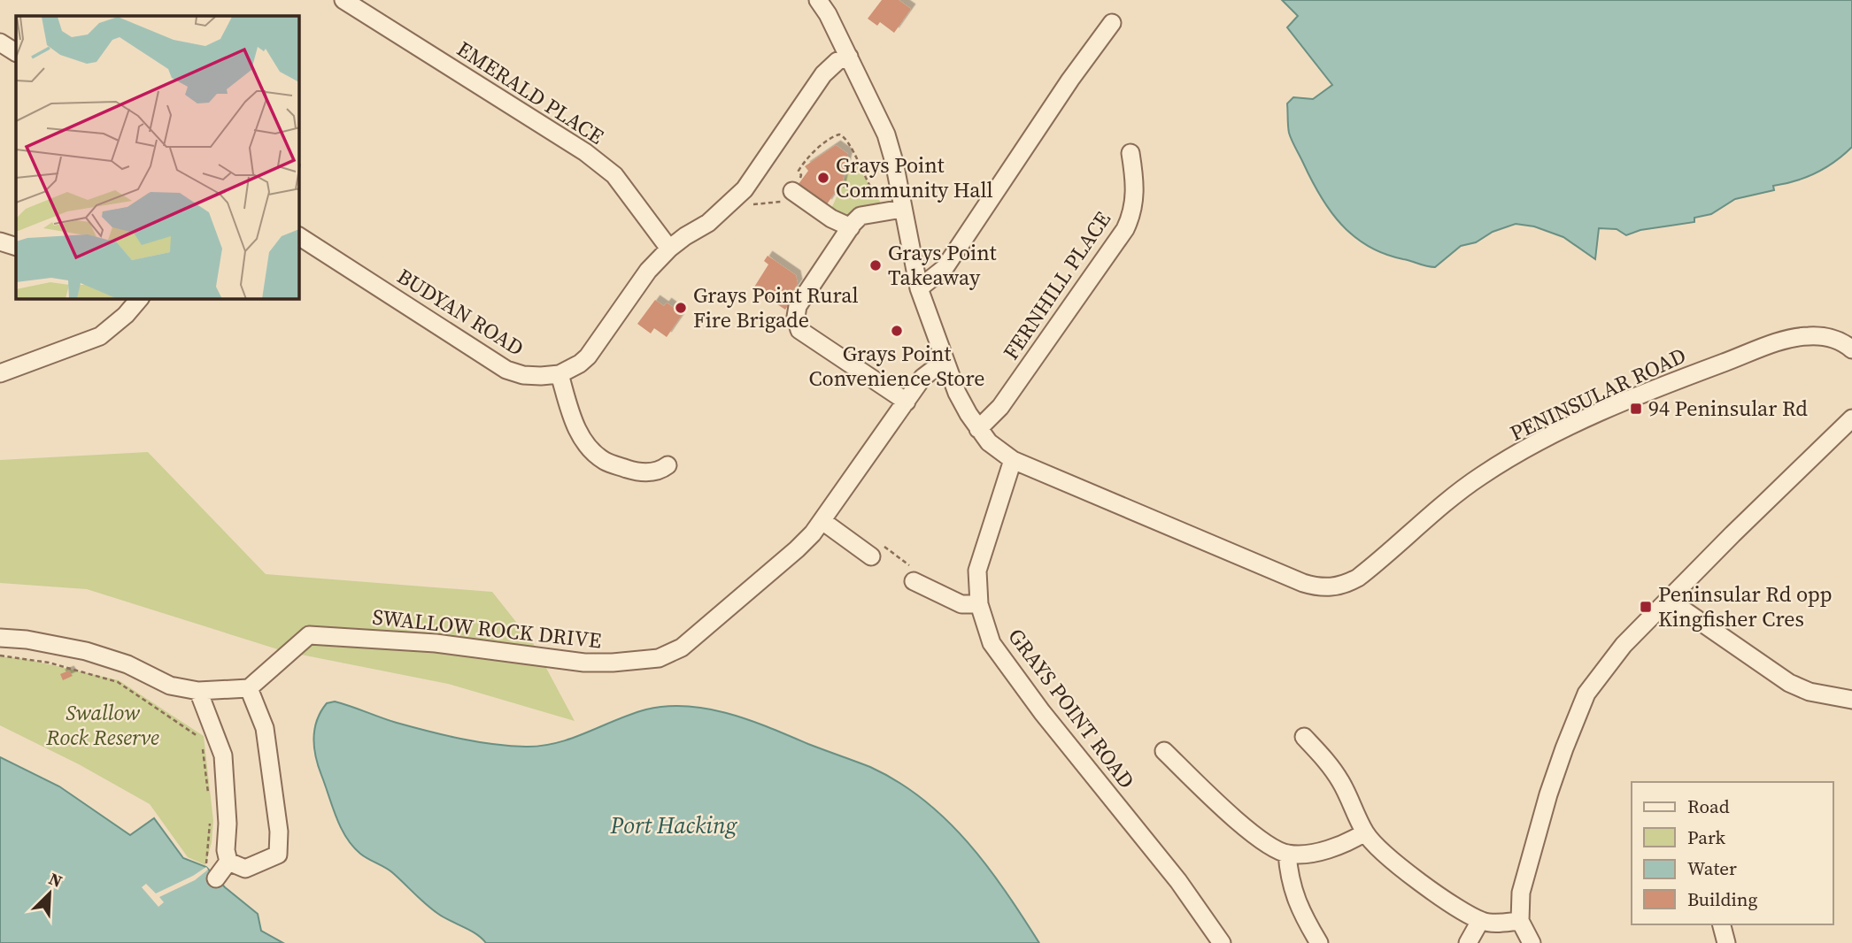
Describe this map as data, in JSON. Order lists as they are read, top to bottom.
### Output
{
  "streets": {
    "street": [
      "EMERALD PLACE",
      "FERNHILL PLACE",
      "BUDYAN ROAD",
      "PENINSULAR ROAD",
      "SWALLOW ROCK DRIVE",
      "GRAYS POINT ROAD"
    ]
  },
  "crossings": [
    ["PENINSULAR ROAD", "GRAYS POINT ROAD"]
  ],
  "water": ["Port Hacking"],
  "parks": ["Swallow Rock Reserve"],
  "places": {
    "other": [
      "Grays Point Community Hall",
      "Grays Point Takeaway",
      "Grays Point Rural Fire Brigade",
      "Grays Point Convenience Store"
    ],
    "transit": ["94 Peninsular Rd", "Peninsular Rd opp Kingfisher Cres"]
  },
  "legend": [
    "Road",
    "Park",
    "Water",
    "Building"
  ],
  "north": "top right"
}
